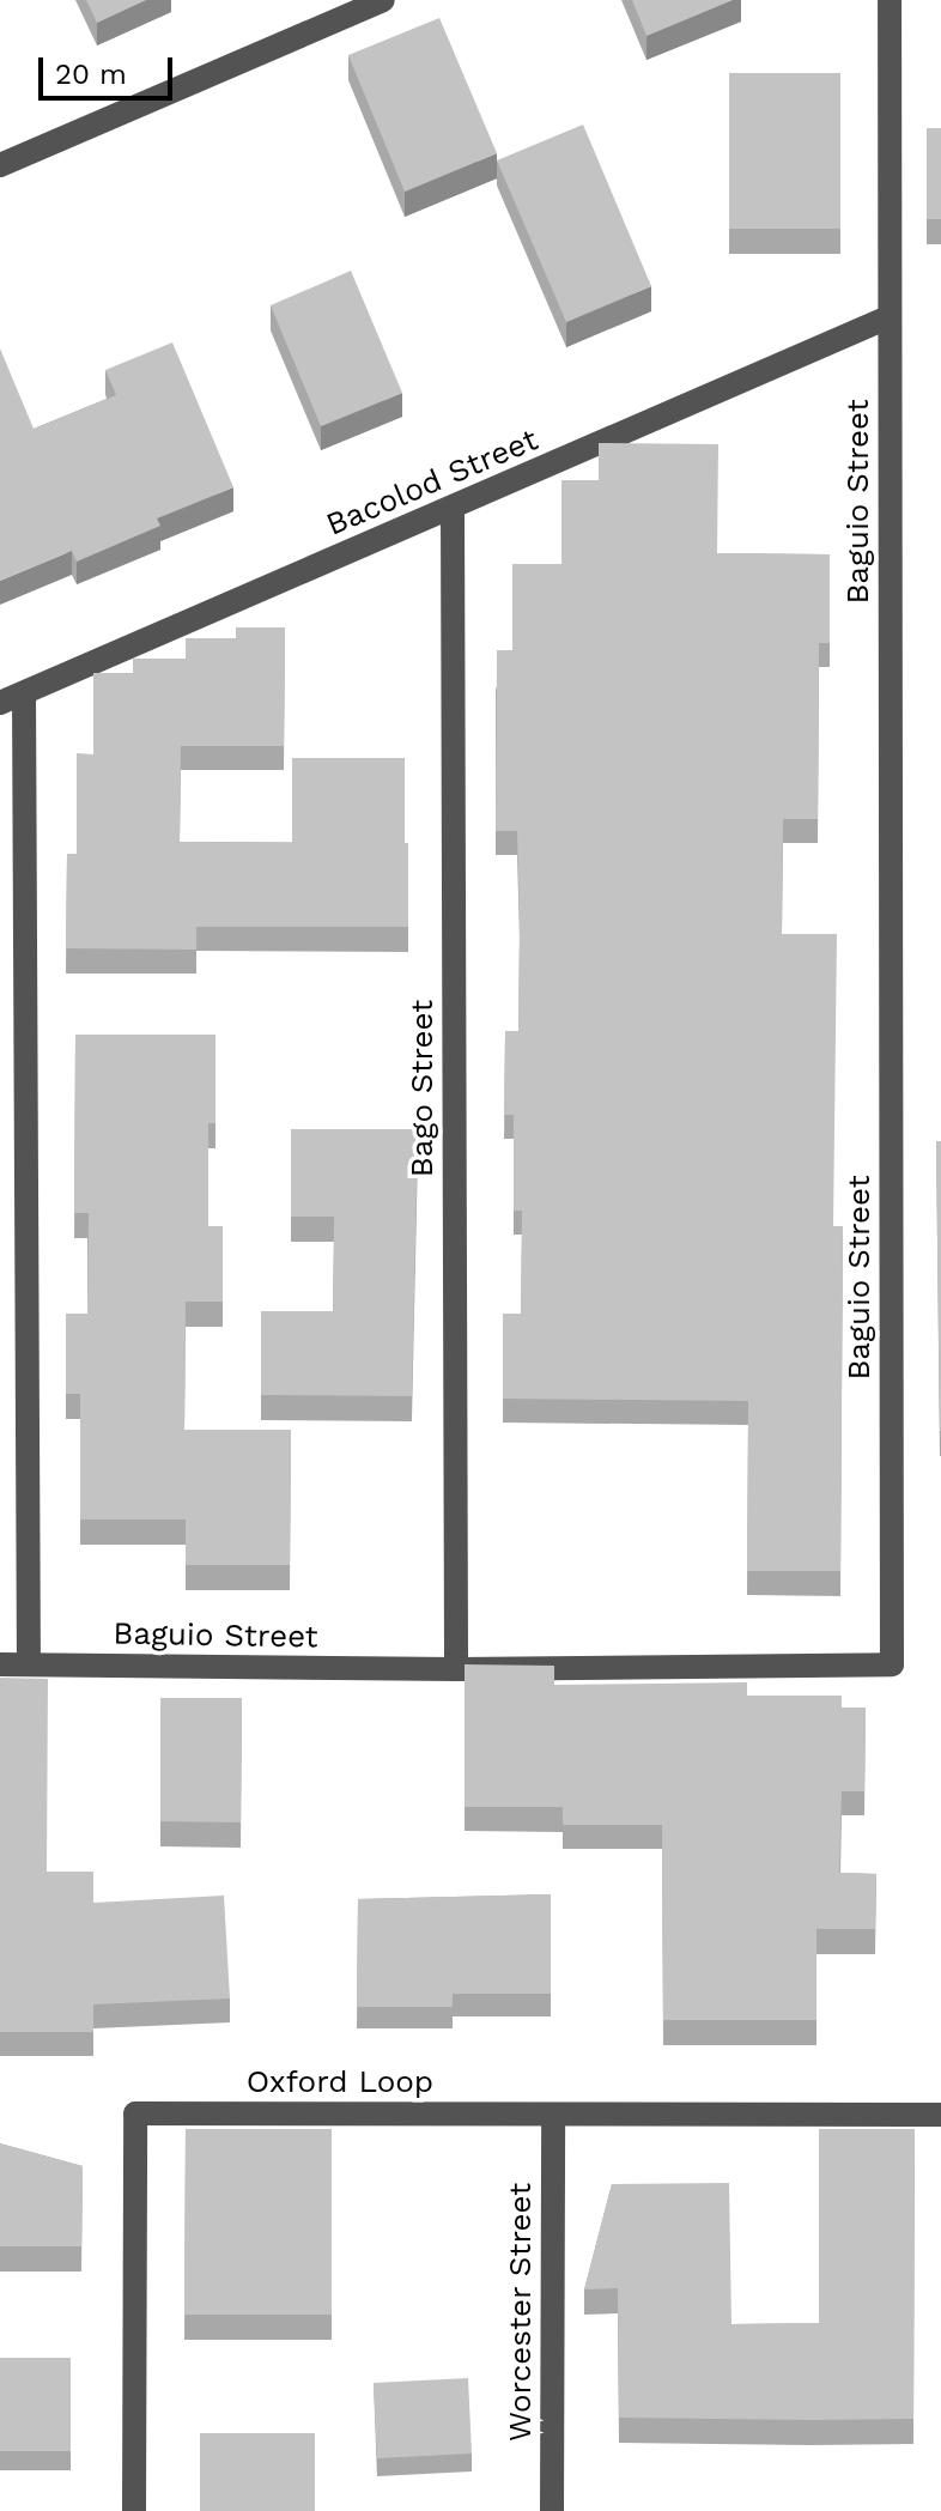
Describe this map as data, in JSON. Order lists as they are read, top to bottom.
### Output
{
  "streets": {
    "street": [
      "Bacolod Street",
      "Baguio Street",
      "Bago Street",
      "Oxford Loop",
      "Worcester Street"
    ]
  },
  "crossings": [
    ["Bacolod Street", "Baguio Street"],
    ["Bacolod Street", "Bago Street"],
    ["Baguio Street", "Bago Street"],
    ["Oxford Loop", "Worcester Street"]
  ],
  "scale_bar": "20 m"
}
